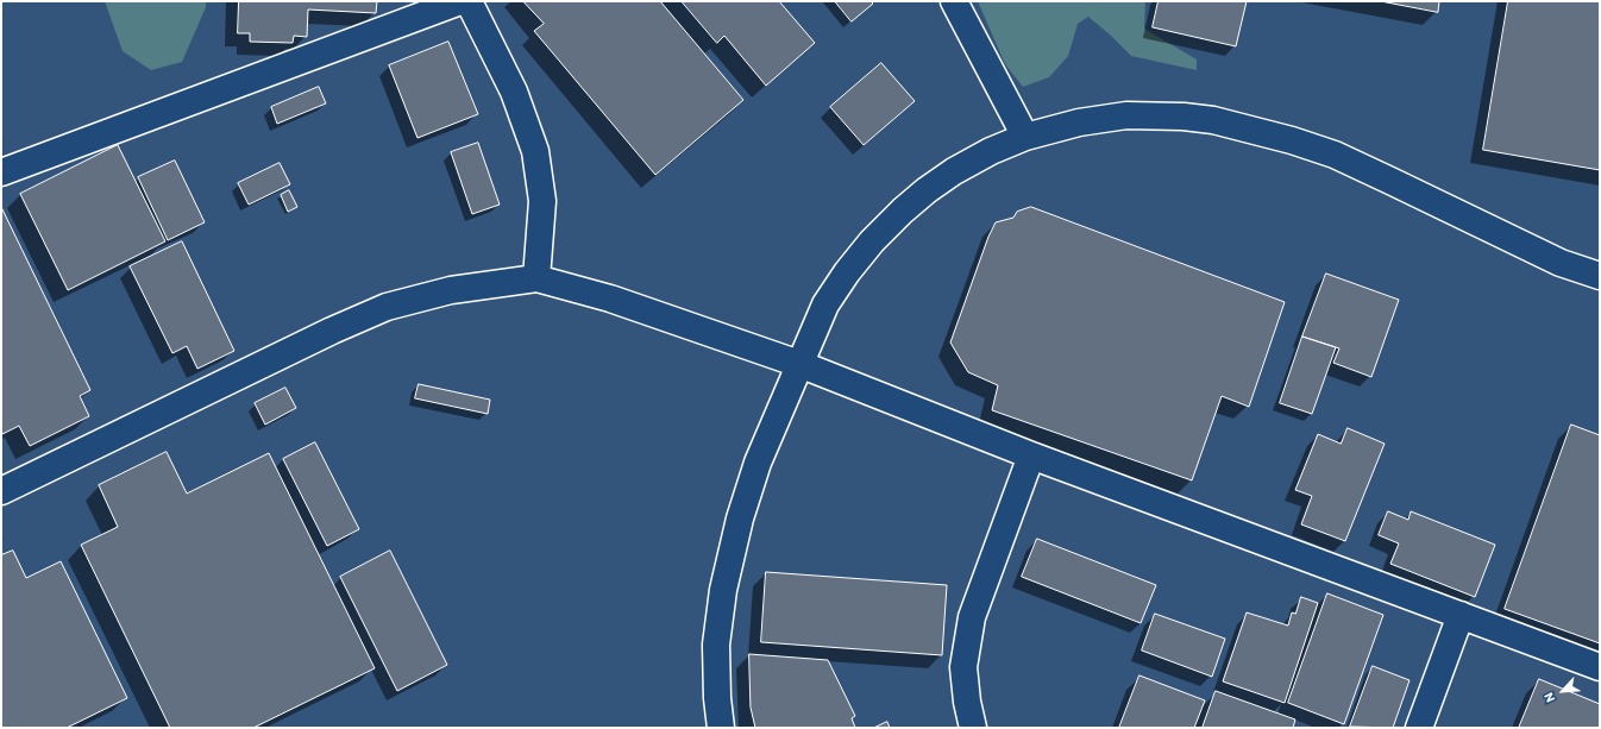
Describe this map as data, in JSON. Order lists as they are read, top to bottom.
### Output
{
  "north": "bottom left"
}
